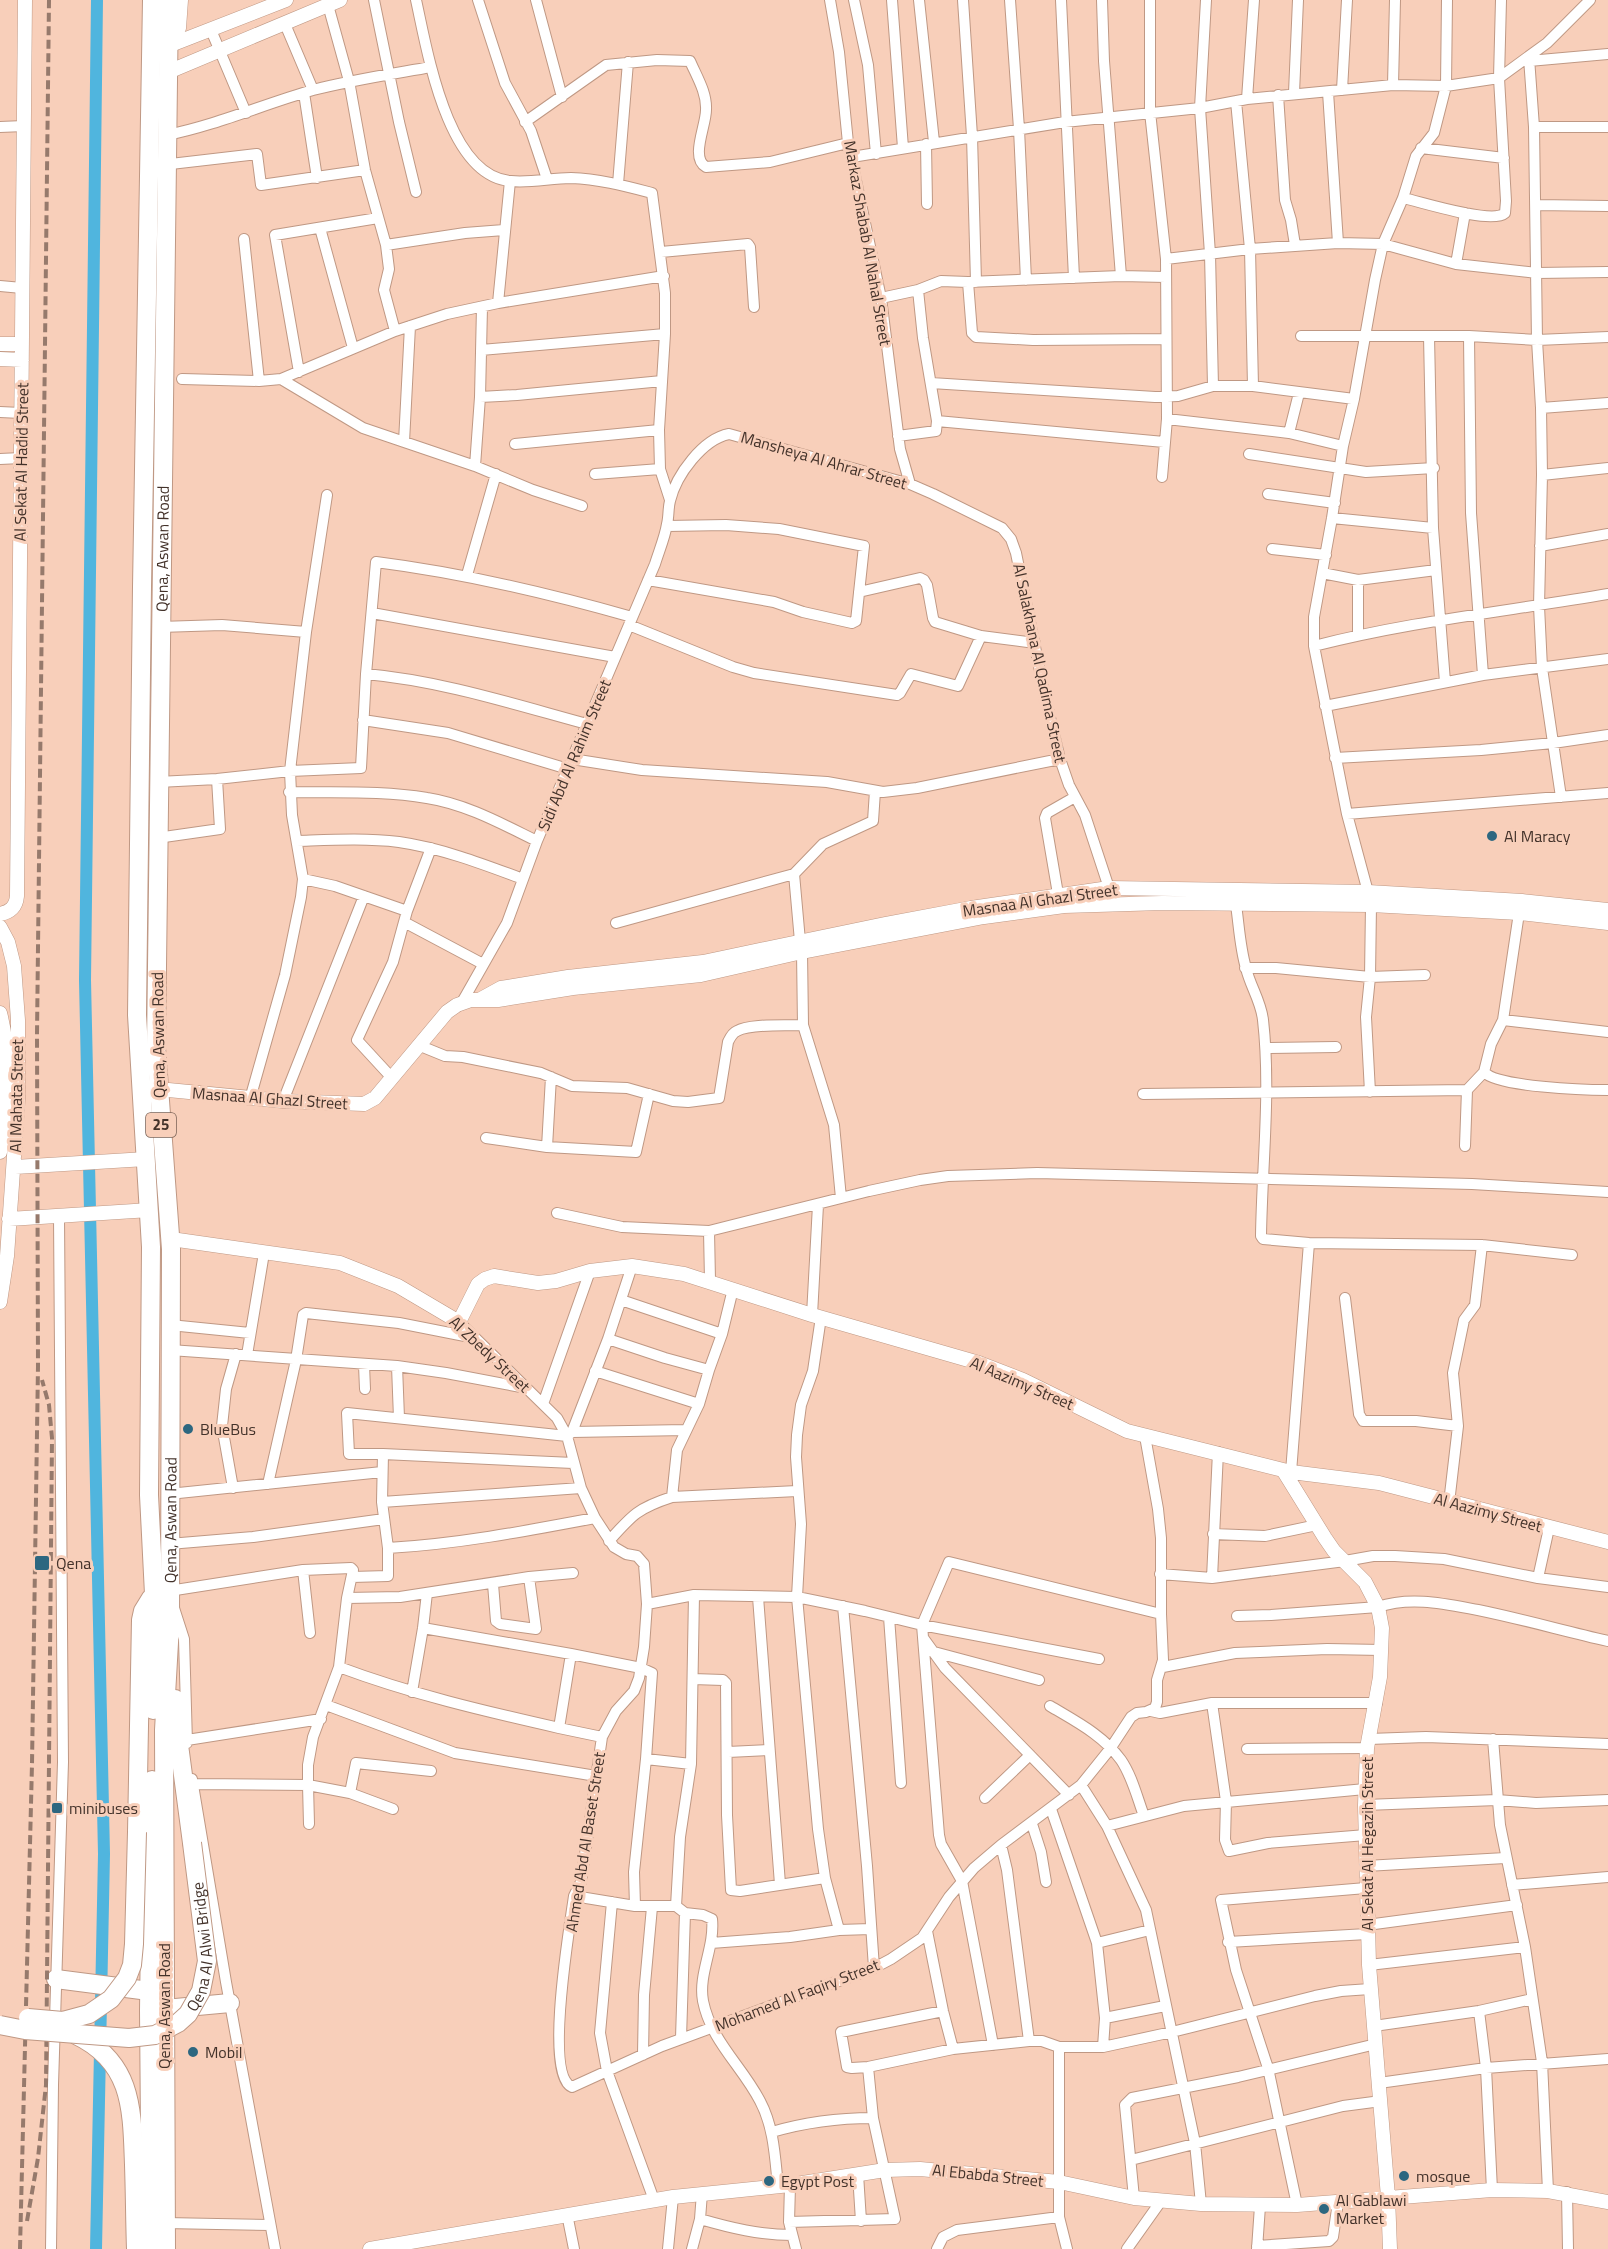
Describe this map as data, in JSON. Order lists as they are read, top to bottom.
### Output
{
  "streets": {
    "highway": ["Qena, Aswan Road", "25", "Qena Al Alwi Bridge"],
    "street": [
      "Markaz Shabab Al Nahal Street",
      "Mansheya Al Ahrar Street",
      "Al Sekat Al Hadid Street",
      "Al Salakhana Al Qadima Street",
      "Sidi Abd Al Rahim Street",
      "Masnaa Al Ghazl Street",
      "Al Mahata Street",
      "Al Zbedy Street",
      "Al Aazimy Street",
      "Ahmed Abd Al Baset Street",
      "Al Sekat Al Hegazih Street",
      "Mohamed Al Faqiry Street",
      "Al Ebabda Street"
    ]
  },
  "crossings": [
    ["Markaz Shabab Al Nahal Street", "Mansheya Al Ahrar Street"],
    ["Mansheya Al Ahrar Street", "Al Salakhana Al Qadima Street"],
    ["Mansheya Al Ahrar Street", "Sidi Abd Al Rahim Street"],
    ["Qena, Aswan Road", "Masnaa Al Ghazl Street"],
    ["Qena, Aswan Road", "Al Zbedy Street"],
    ["Qena, Aswan Road", "Qena Al Alwi Bridge"],
    ["Al Salakhana Al Qadima Street", "Masnaa Al Ghazl Street"],
    ["Sidi Abd Al Rahim Street", "Masnaa Al Ghazl Street"],
    ["Al Zbedy Street", "Al Aazimy Street"],
    ["Al Zbedy Street", "Ahmed Abd Al Baset Street"],
    ["Al Aazimy Street", "Al Sekat Al Hegazih Street"],
    ["Ahmed Abd Al Baset Street", "Mohamed Al Faqiry Street"],
    ["Al Sekat Al Hegazih Street", "Al Ebabda Street"]
  ],
  "places": {
    "other": [
      "Al Maracy",
      "BlueBus",
      "Mobil",
      "mosque",
      "Egypt Post",
      "Al Gablawi Market"
    ],
    "transit": ["Qena", "minibuses"]
  }
}
